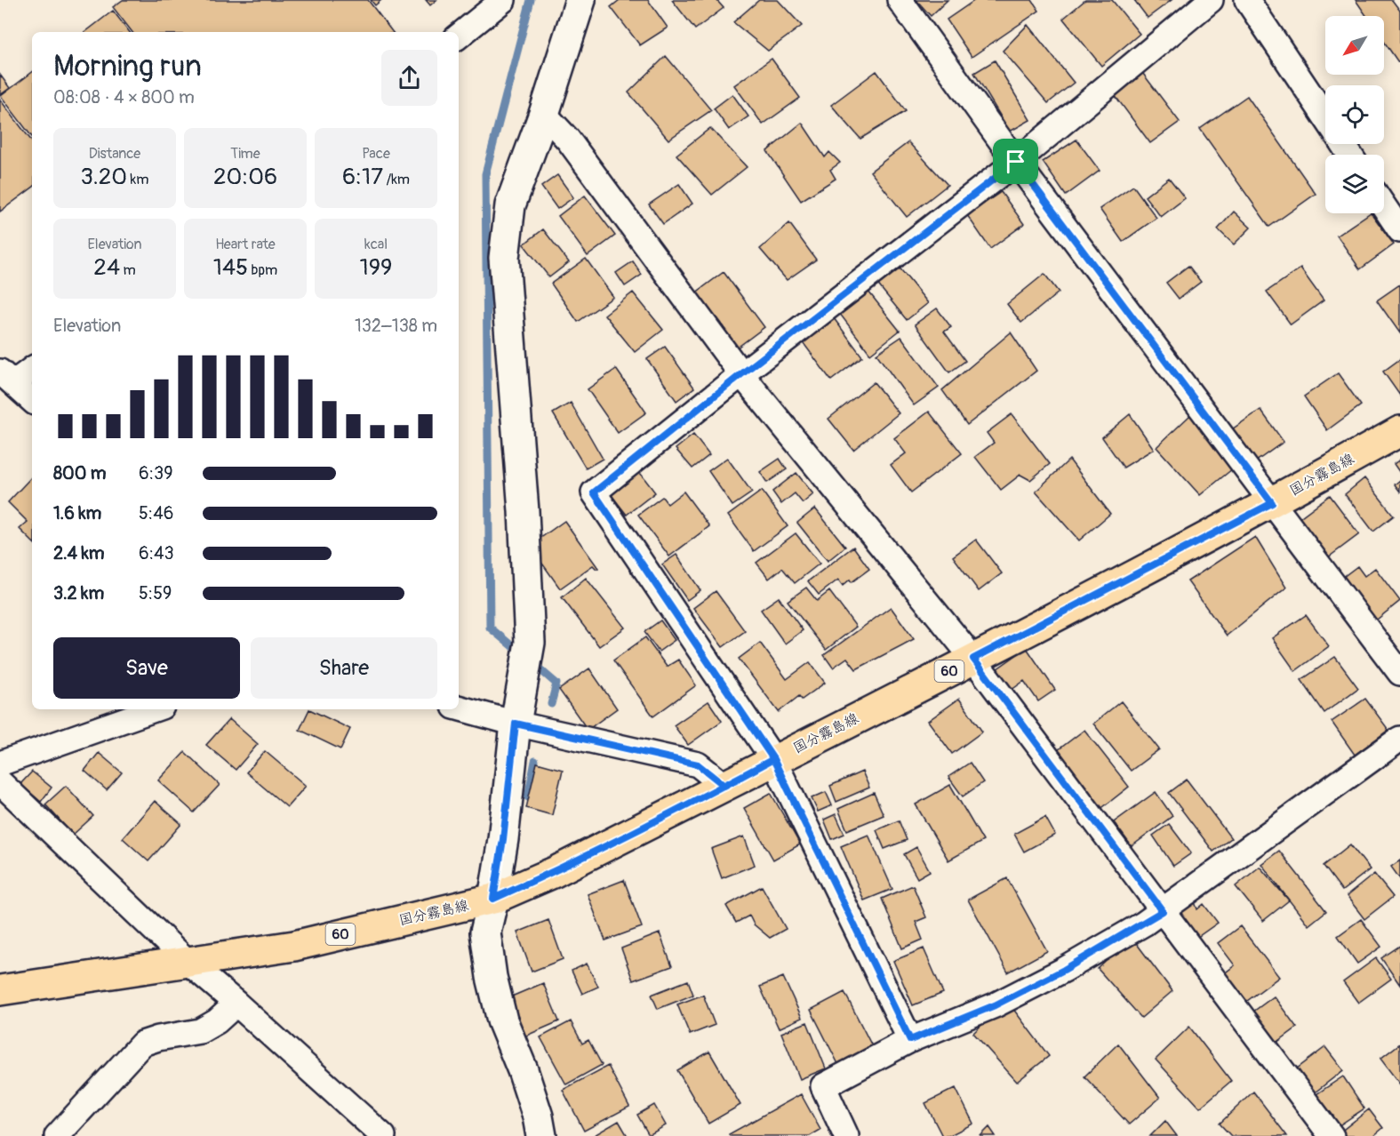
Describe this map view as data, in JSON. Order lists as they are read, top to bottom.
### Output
{
  "streets": {
    "main road": ["国分霧島線", "60"]
  },
  "north": "bottom left",
  "page": {
    "heading": ["Morning run", "08:08 · 4 × 800 m"],
    "stats": [
      ["Distance", "3.20 km"],
      ["Time", "20:06"],
      ["Pace", "6:17 /km"],
      ["Elevation", "24 m"],
      ["Heart rate", "145 bpm"],
      ["kcal", "199"]
    ],
    "chart": ["Elevation", "132–138 m"],
    "list": [
      {
        "name": "800 m",
        "note": "6:39"
      },
      {
        "name": "1.6 km",
        "note": "5:46"
      },
      {
        "name": "2.4 km",
        "note": "6:43"
      },
      {
        "name": "3.2 km",
        "note": "5:59"
      }
    ],
    "buttons": ["Save", "Share"]
  }
}
